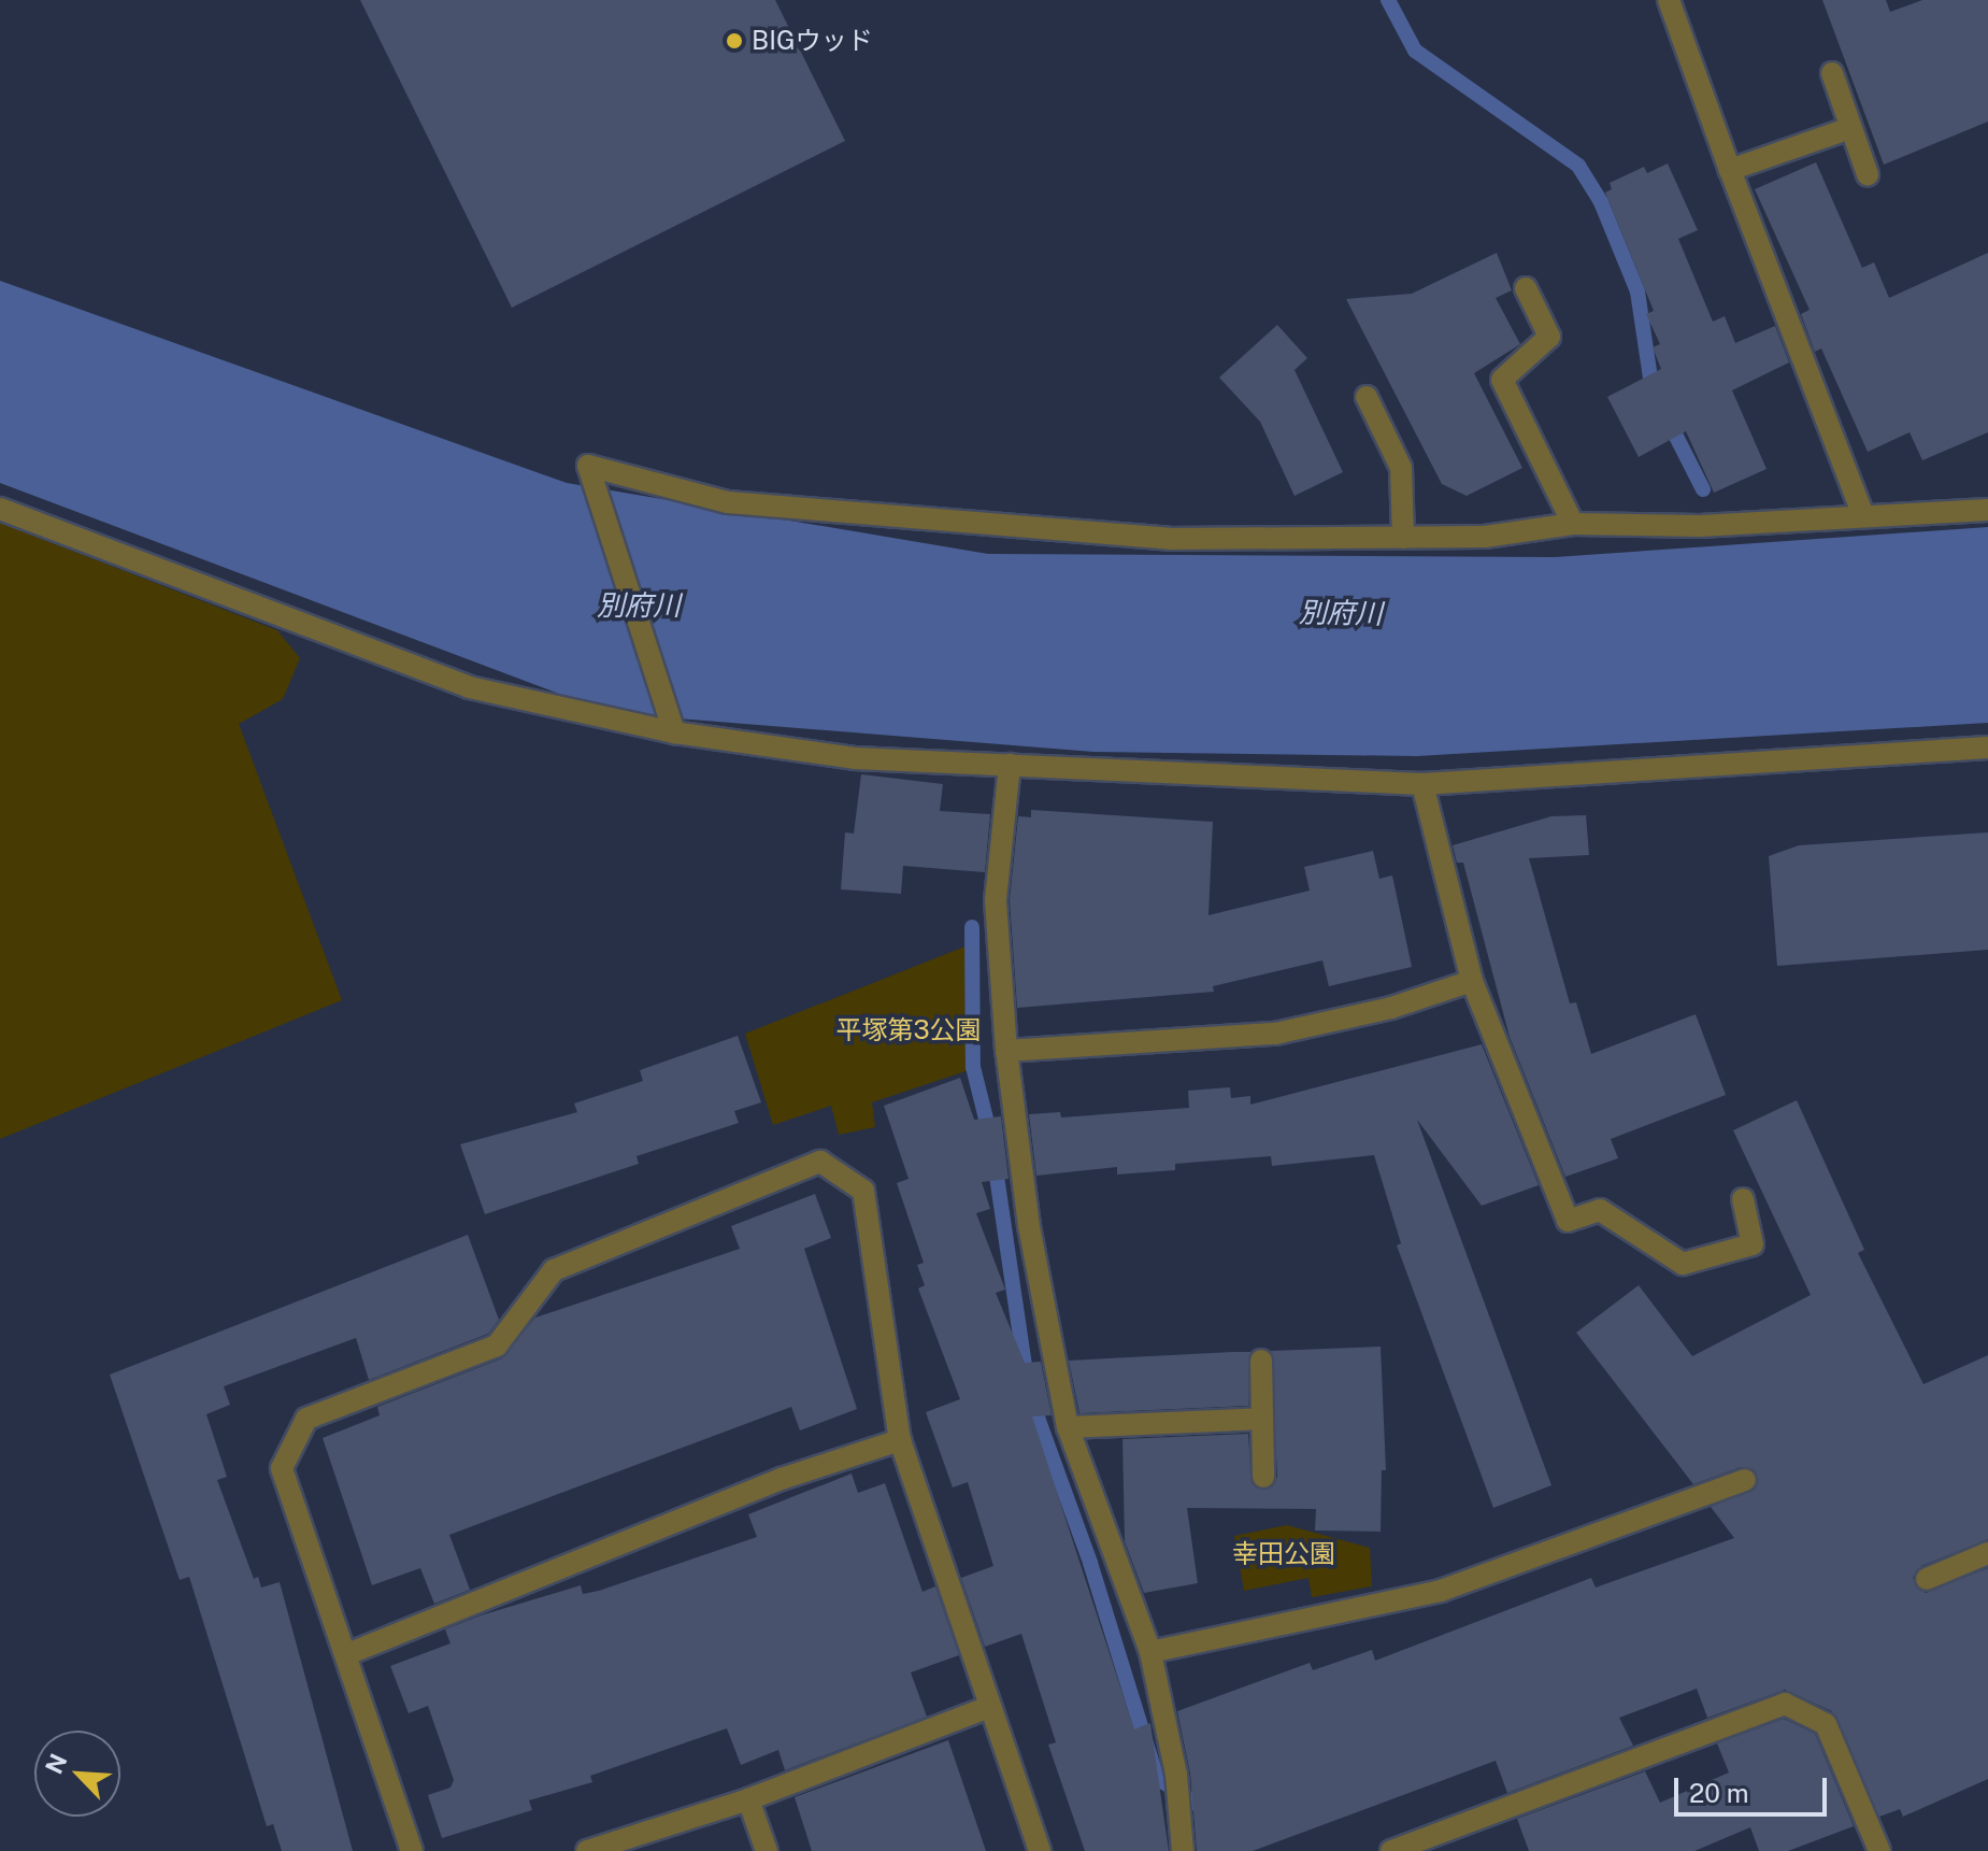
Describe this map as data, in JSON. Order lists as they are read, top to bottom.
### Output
{
  "water": ["別府川"],
  "parks": ["平塚第3公園", "幸田公園"],
  "places": ["BIGウッド"],
  "scale_bar": "20 m",
  "north": "top left"
}
